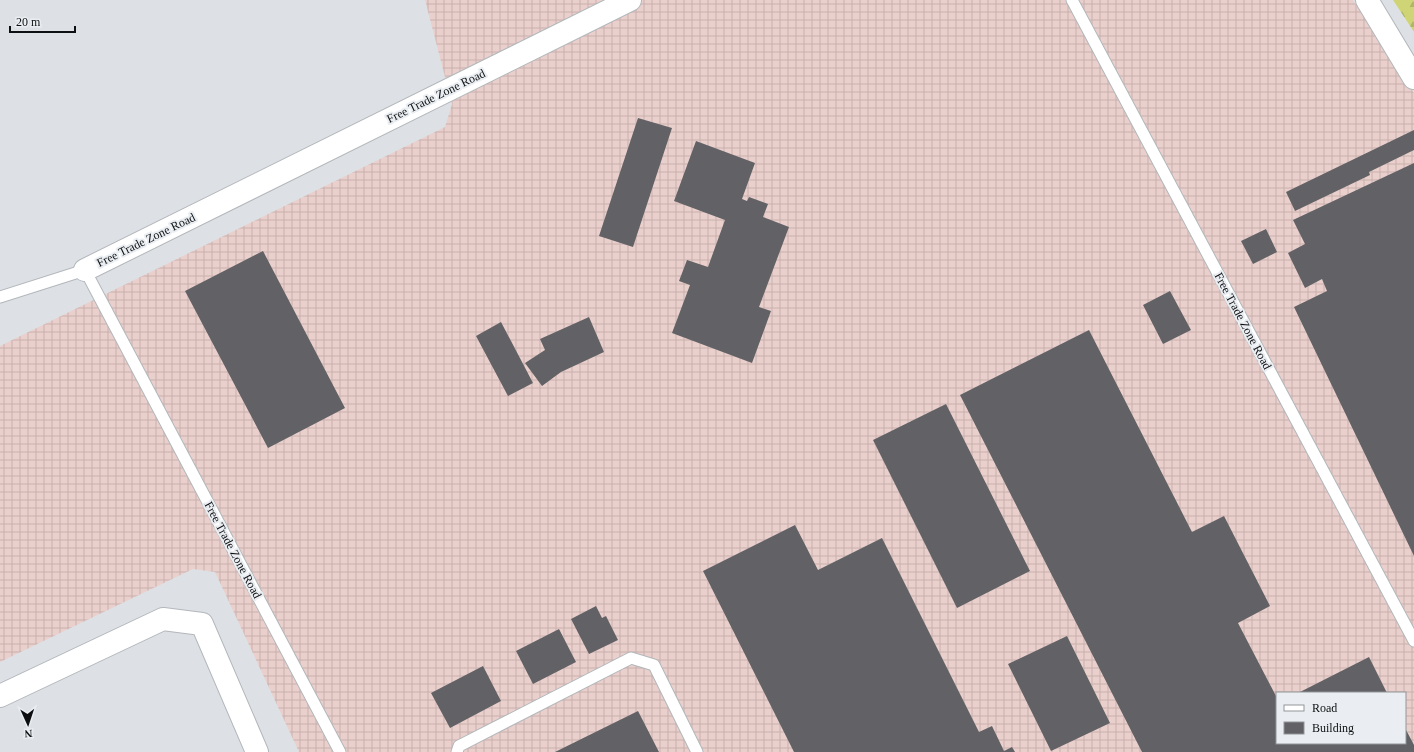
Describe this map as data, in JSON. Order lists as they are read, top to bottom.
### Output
{
  "streets": {
    "street": ["Free Trade Zone Road"]
  },
  "legend": ["Road", "Building"],
  "scale_bar": "20 m",
  "north": "bottom"
}
